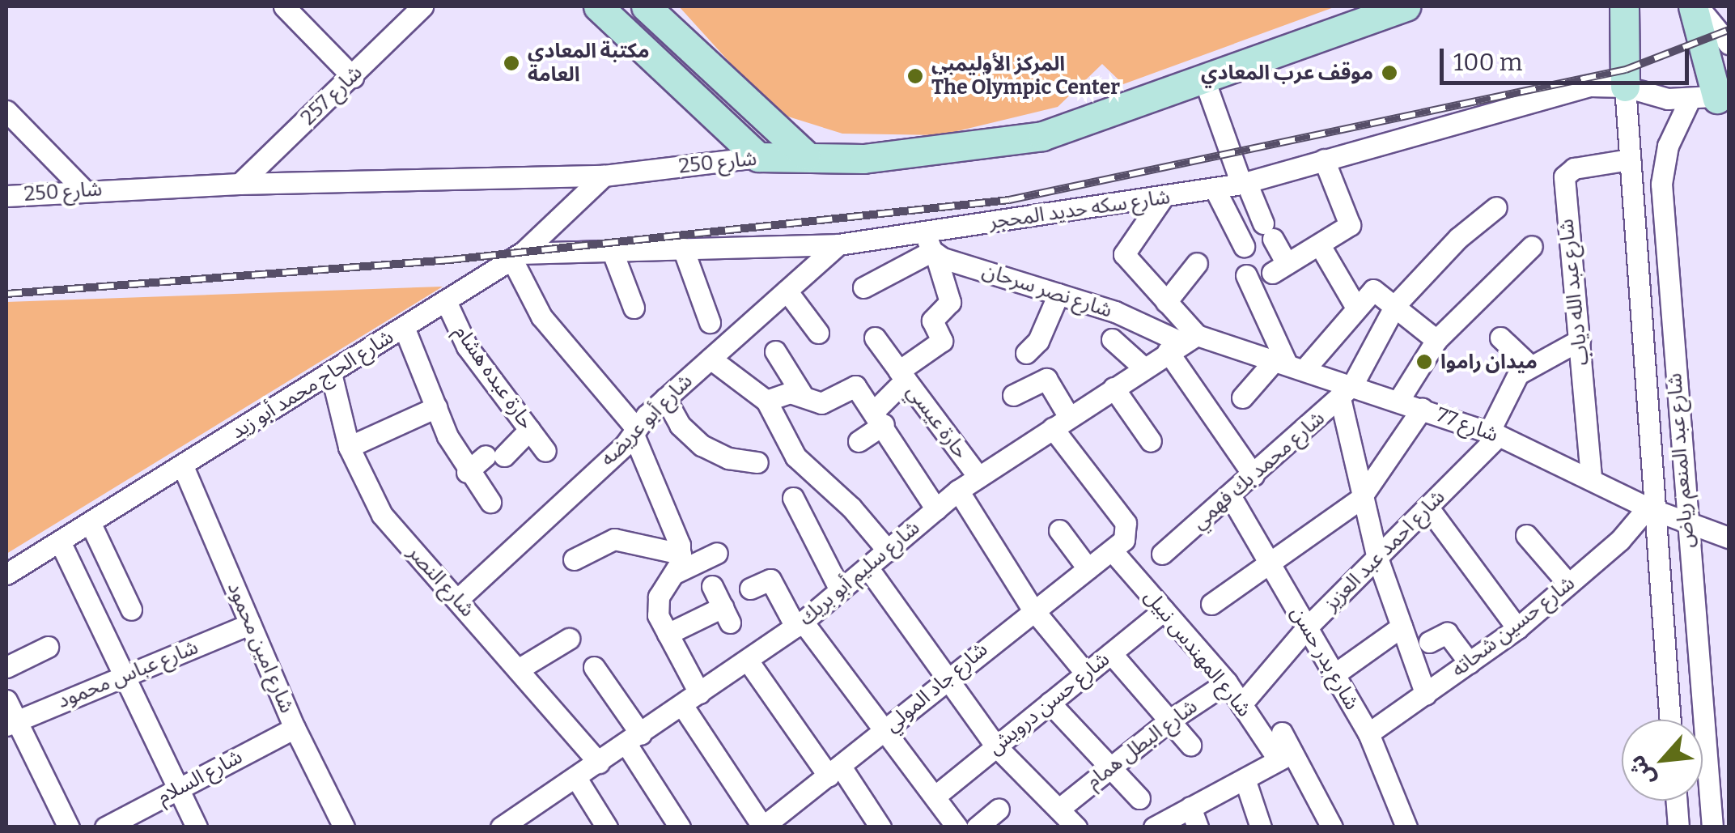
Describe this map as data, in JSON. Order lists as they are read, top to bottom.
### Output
{
  "streets": {
    "street": [
      "شارع 257",
      "شارع 250",
      "شارع سكه حديد المحجر",
      "شارع نصر سرحان",
      "شارع عبد الله دياب",
      "حارة عبده هشام",
      "شارع الحاج محمد أبو زيد",
      "شارع أبو عريضه",
      "حارة عيسي",
      "شارع 77",
      "شارع عبد المنعم رياض",
      "شارع محمد بك فهمي",
      "شارع احمد عبد العزيز",
      "شارع سليم أبو بريك",
      "شارع النصر",
      "شارع حسين شحاته",
      "شارع امين محمود",
      "شارع المهندس نبيل",
      "شارع بدر حسن",
      "شارع عباس محمود",
      "شارع جاد المولي",
      "شارع حسن درويش",
      "شارع البطل همام",
      "شارع السلام"
    ]
  },
  "crossings": [
    ["شارع 257", "شارع 250"],
    ["شارع 250", "شارع الحاج محمد أبو زيد"],
    ["شارع سكه حديد المحجر", "شارع نصر سرحان"],
    ["شارع سكه حديد المحجر", "شارع الحاج محمد أبو زيد"],
    ["شارع سكه حديد المحجر", "شارع أبو عريضه"],
    ["شارع سكه حديد المحجر", "حارة عيسي"],
    ["شارع سكه حديد المحجر", "شارع عبد المنعم رياض"],
    ["شارع نصر سرحان", "حارة عيسي"],
    ["شارع نصر سرحان", "شارع 77"],
    ["شارع نصر سرحان", "شارع سليم أبو بريك"],
    ["شارع عبد الله دياب", "شارع 77"],
    ["شارع عبد الله دياب", "شارع عبد المنعم رياض"],
    ["حارة عبده هشام", "شارع الحاج محمد أبو زيد"],
    ["شارع الحاج محمد أبو زيد", "شارع النصر"],
    ["شارع الحاج محمد أبو زيد", "شارع امين محمود"],
    ["شارع أبو عريضه", "شارع النصر"],
    ["حارة عيسي", "شارع سليم أبو بريك"],
    ["شارع 77", "شارع عبد المنعم رياض"],
    ["شارع 77", "شارع محمد بك فهمي"],
    ["شارع 77", "شارع احمد عبد العزيز"],
    ["شارع 77", "شارع سليم أبو بريك"],
    ["شارع 77", "شارع حسين شحاته"],
    ["شارع عبد المنعم رياض", "شارع حسين شحاته"],
    ["شارع محمد بك فهمي", "شارع بدر حسن"],
    ["شارع احمد عبد العزيز", "شارع المهندس نبيل"],
    ["شارع احمد عبد العزيز", "شارع بدر حسن"],
    ["شارع سليم أبو بريك", "شارع النصر"],
    ["شارع حسين شحاته", "شارع بدر حسن"],
    ["شارع امين محمود", "شارع عباس محمود"],
    ["شارع امين محمود", "شارع السلام"],
    ["شارع المهندس نبيل", "شارع جاد المولي"],
    ["شارع المهندس نبيل", "شارع حسن درويش"],
    ["شارع المهندس نبيل", "شارع البطل همام"]
  ],
  "places": [
    "مكتبة المعادي العامة",
    "موقف عرب المعادي",
    "المركز الأوليمبى The Olympic Center",
    "ميدان راموا"
  ],
  "scale_bar": "100 m",
  "north": "bottom left"
}
